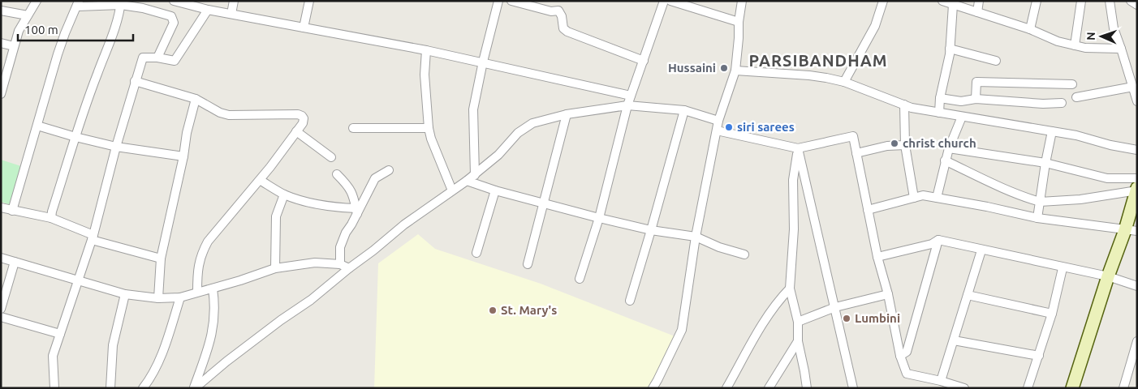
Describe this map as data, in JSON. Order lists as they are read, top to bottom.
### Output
{
  "districts": ["PARSIBANDHAM"],
  "places": [
    "Hussaini",
    "siri sarees",
    "christ church",
    "St. Mary's",
    "Lumbini"
  ],
  "scale_bar": "100 m",
  "north": "left"
}
